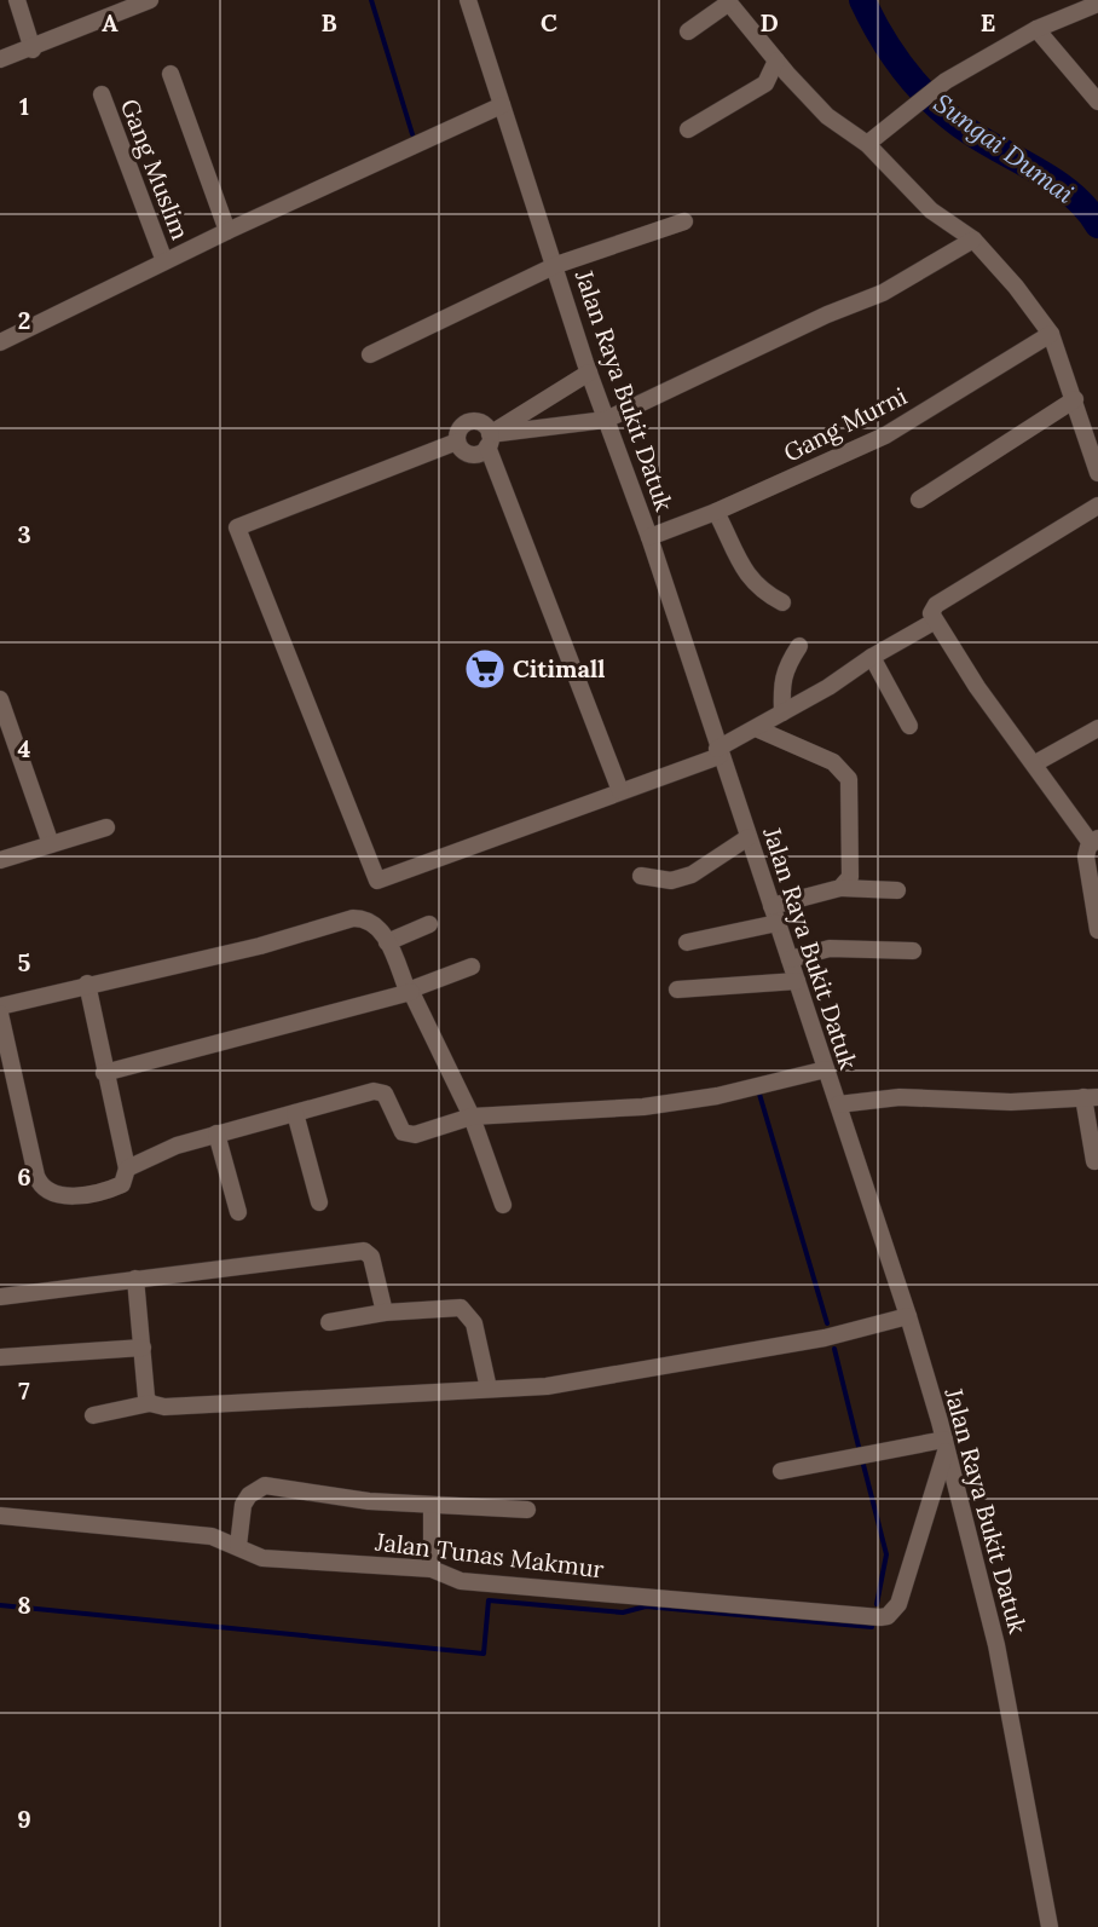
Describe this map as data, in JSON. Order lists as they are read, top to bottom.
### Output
{
  "streets": {
    "street": [
      "Gang Muslim",
      "Jalan Raya Bukit Datuk",
      "Gang Murni",
      "Jalan Tunas Makmur"
    ]
  },
  "crossings": [
    ["Jalan Raya Bukit Datuk", "Gang Murni"],
    ["Jalan Raya Bukit Datuk", "Jalan Tunas Makmur"]
  ],
  "water": ["Sungai Dumai"],
  "places": {
    "supermarket": ["Citimall"]
  },
  "grid": {
    "columns": [
      "A",
      "B",
      "C",
      "D",
      "E"
    ],
    "rows": [
      "1",
      "2",
      "3",
      "4",
      "5",
      "6",
      "7",
      "8",
      "9"
    ]
  }
}
